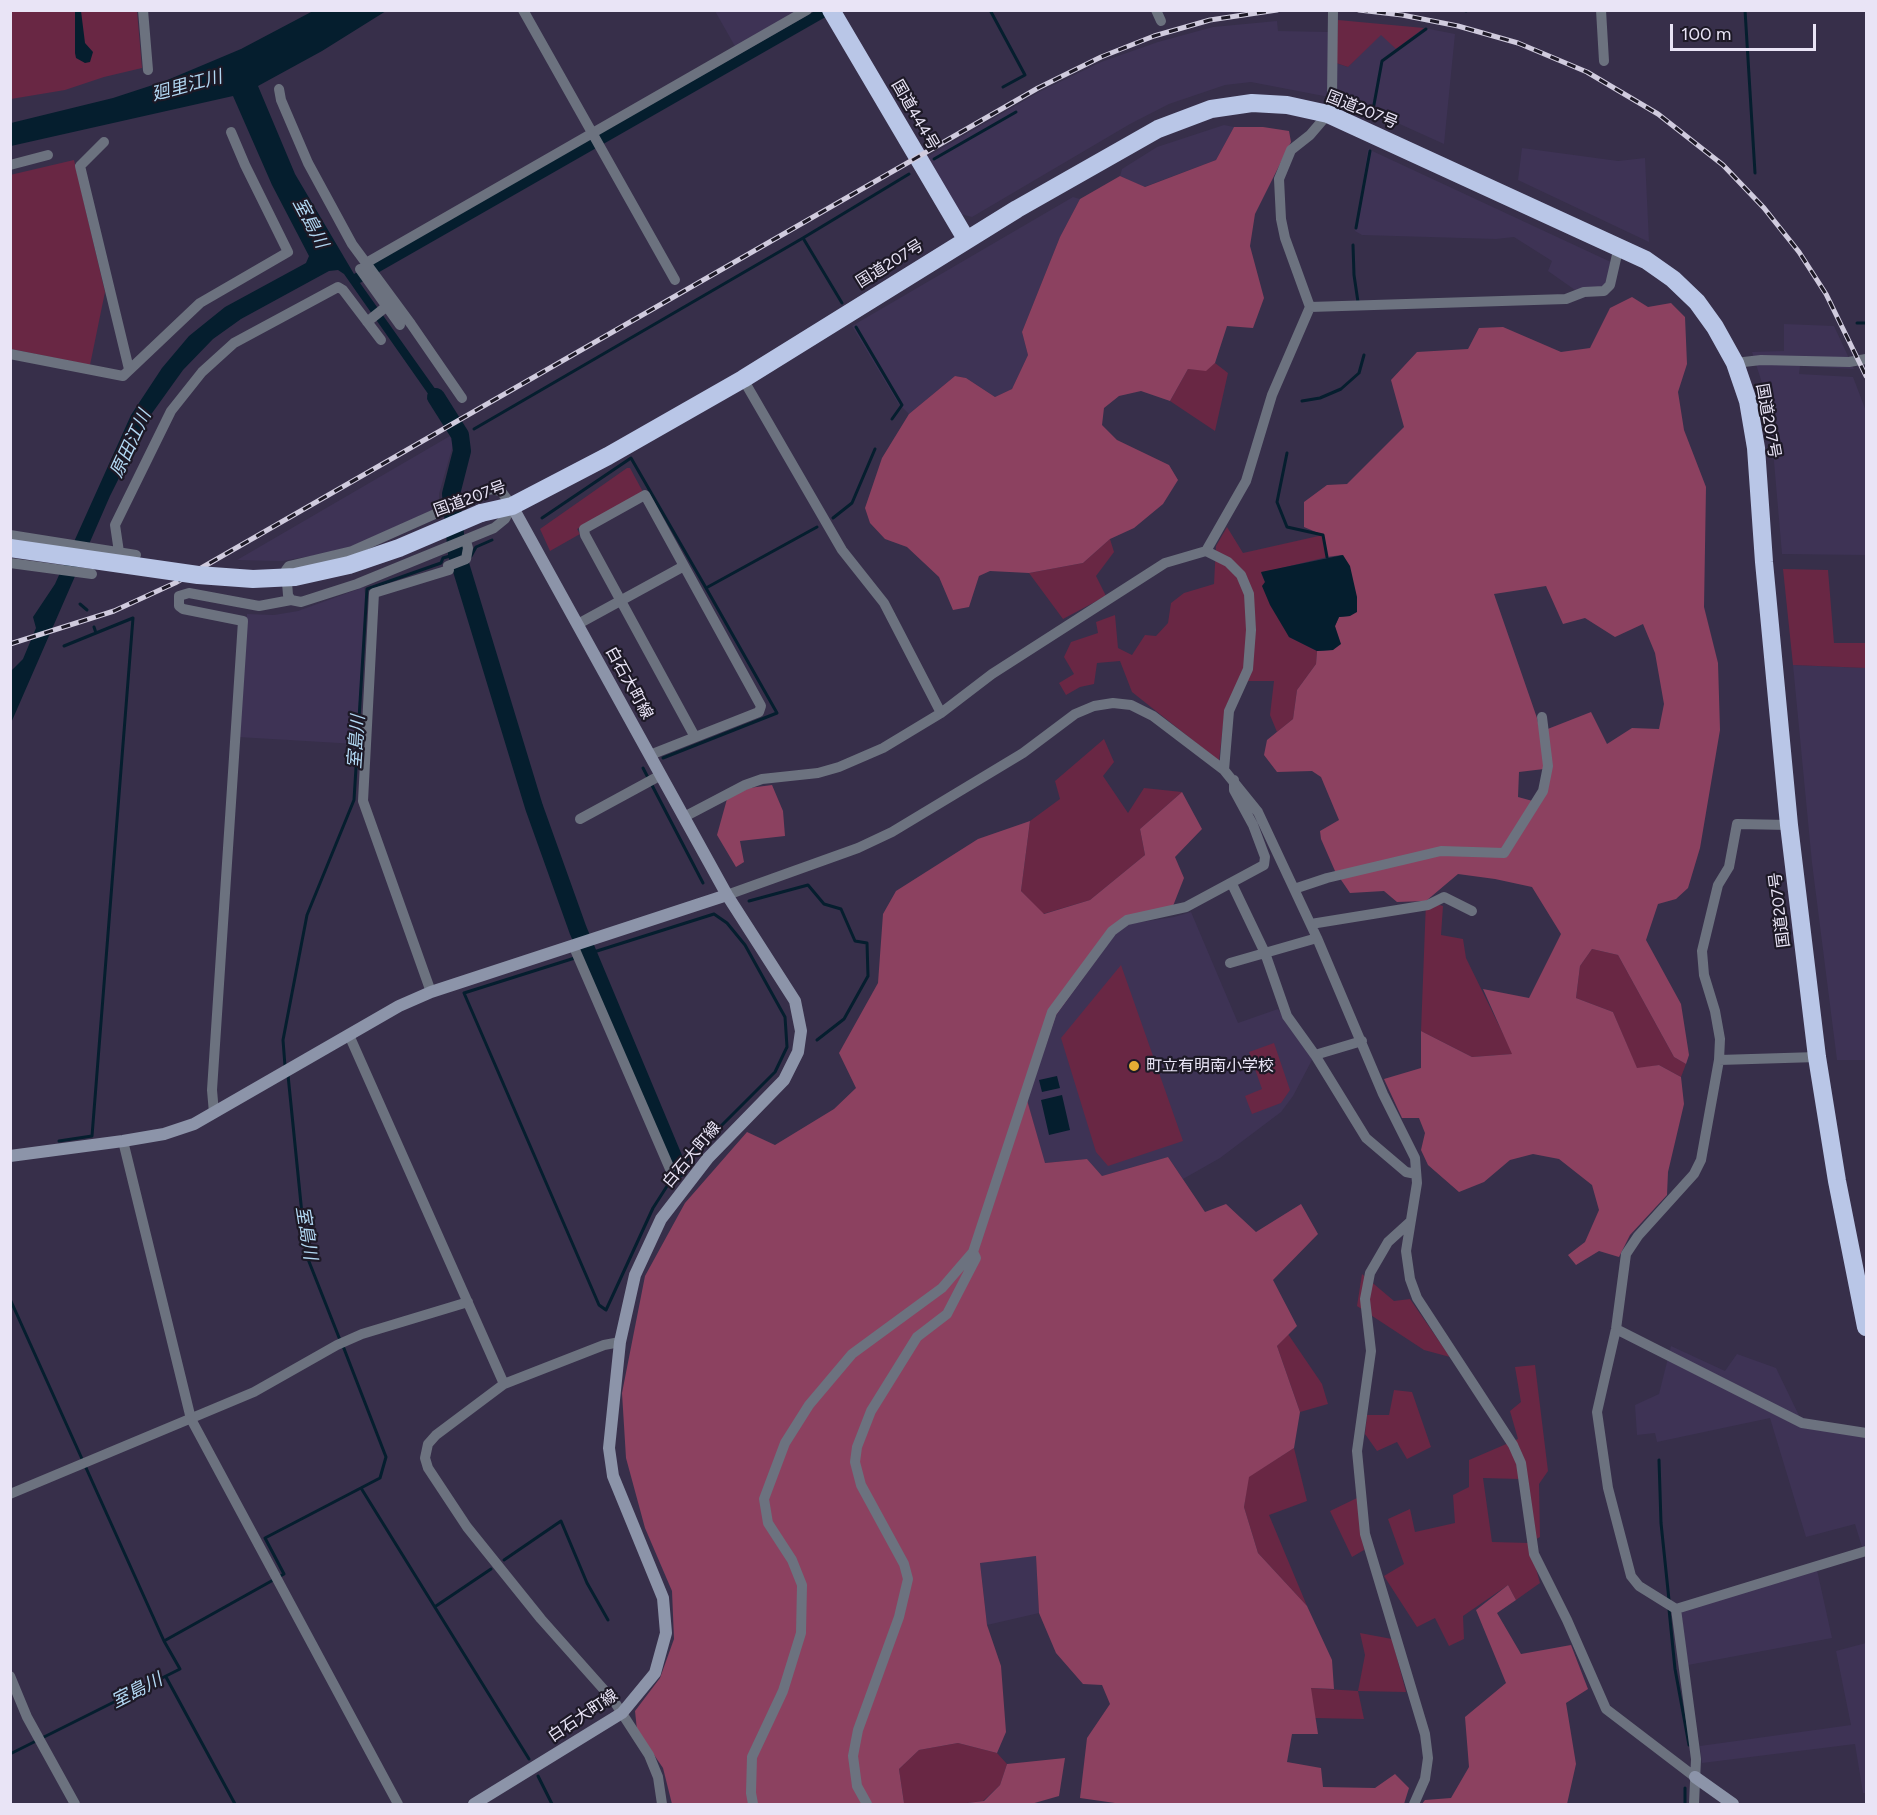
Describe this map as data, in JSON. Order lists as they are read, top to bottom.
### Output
{
  "streets": {
    "highway": ["国道207号", "国道444号"],
    "main road": ["白石大町線"]
  },
  "crossings": [
    ["国道207号", "国道444号"],
    ["国道207号", "白石大町線"]
  ],
  "water": ["廻里江川", "室島川", "原田江川"],
  "places": ["町立有明南小学校"],
  "scale_bar": "100 m"
}
